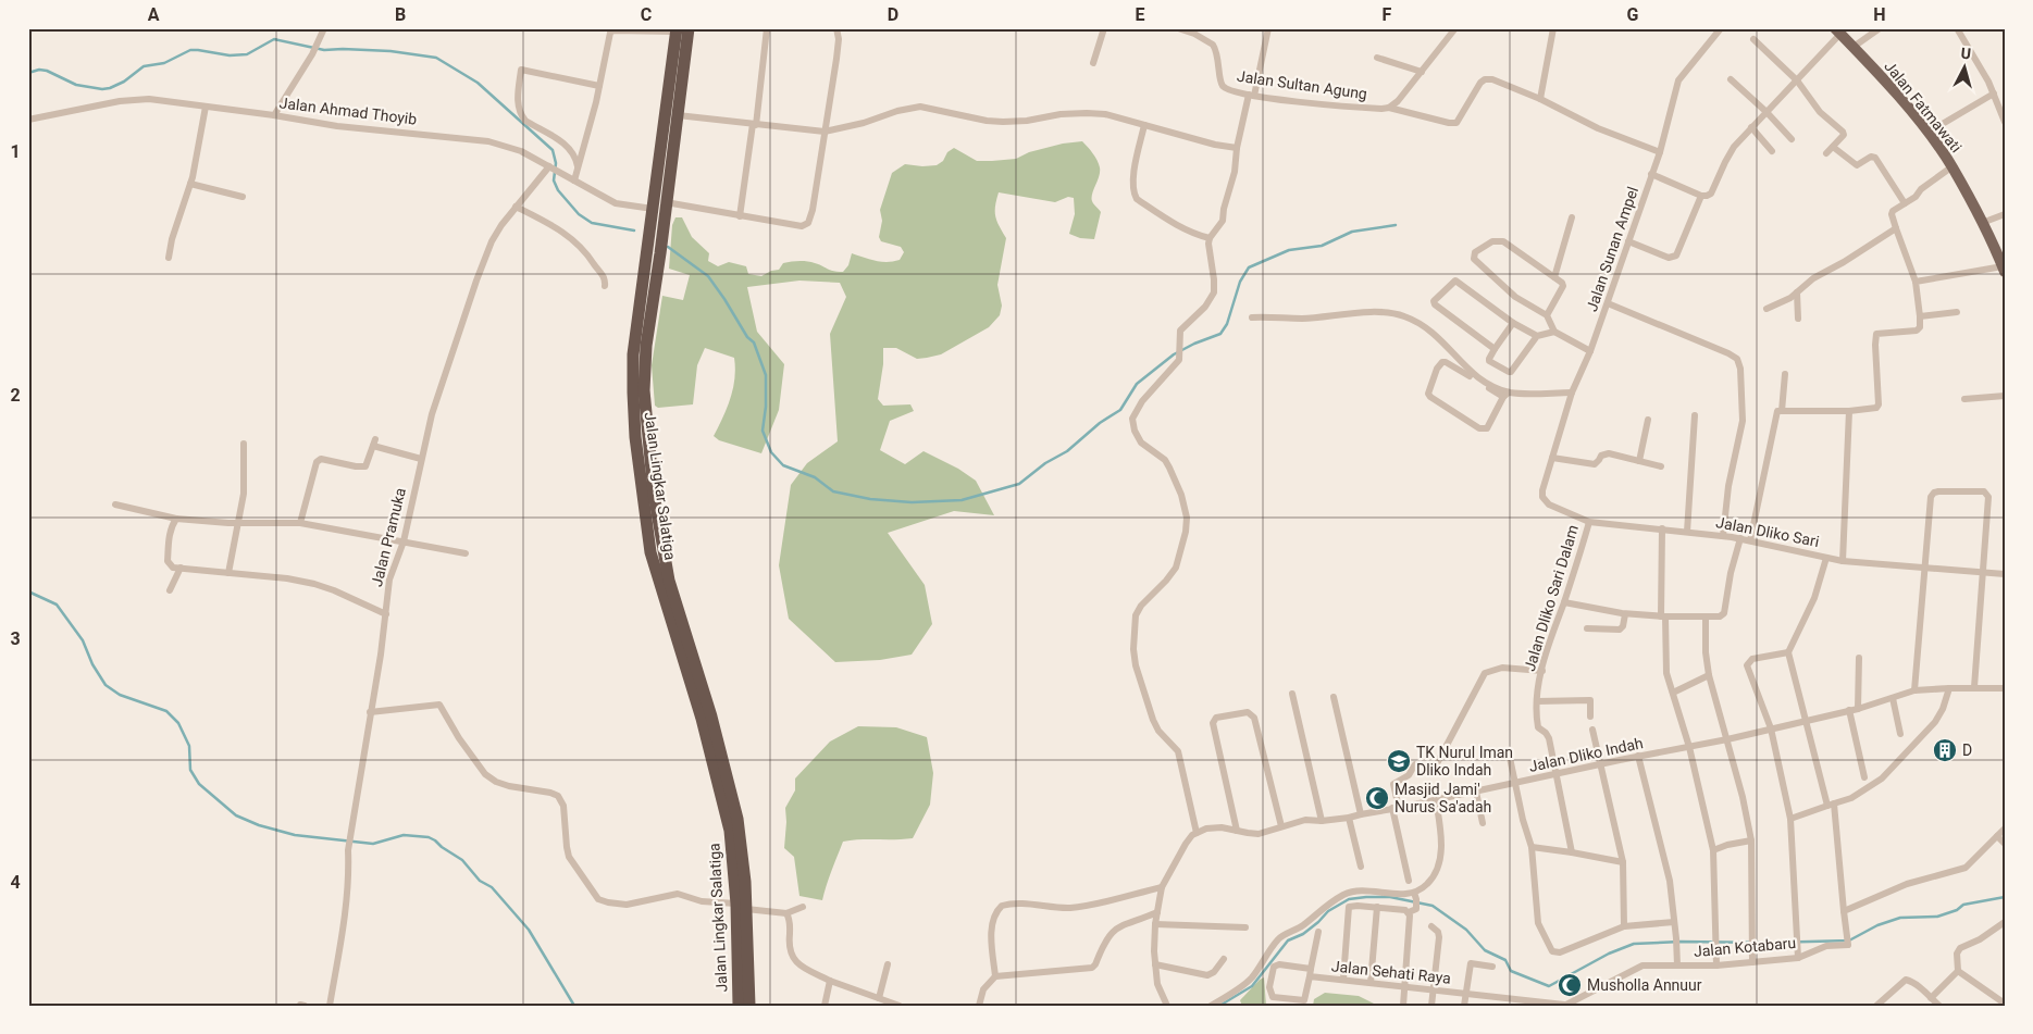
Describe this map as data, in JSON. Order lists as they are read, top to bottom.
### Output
{
  "streets": {
    "highway": ["Jalan Lingkar Salatiga"],
    "main road": ["Jalan Fatmawati"],
    "street": [
      "Jalan Sultan Agung",
      "Jalan Ahmad Thoyib",
      "Jalan Sunan Ampel",
      "Jalan Dliko Sari",
      "Jalan Pramuka",
      "Jalan Dliko Sari Dalam",
      "Jalan Dliko Indah",
      "Jalan Kotabaru",
      "Jalan Sehati Raya"
    ]
  },
  "crossings": [
    ["Jalan Ahmad Thoyib", "Jalan Lingkar Salatiga"],
    ["Jalan Ahmad Thoyib", "Jalan Pramuka"],
    ["Jalan Sunan Ampel", "Jalan Dliko Sari"],
    ["Jalan Dliko Sari", "Jalan Dliko Sari Dalam"],
    ["Jalan Dliko Sari Dalam", "Jalan Dliko Indah"],
    ["Jalan Dliko Indah", "Jalan Kotabaru"],
    ["Jalan Kotabaru", "Jalan Sehati Raya"]
  ],
  "places": {
    "building": ["D"],
    "school or university": ["TK Nurul Iman Dliko Indah"],
    "mosque": ["Masjid Jami' Nurus Sa'adah", "Musholla Annuur"]
  },
  "north": "top",
  "grid": {
    "columns": [
      "A",
      "B",
      "C",
      "D",
      "E",
      "F",
      "G",
      "H"
    ],
    "rows": [
      "1",
      "2",
      "3",
      "4"
    ]
  }
}
